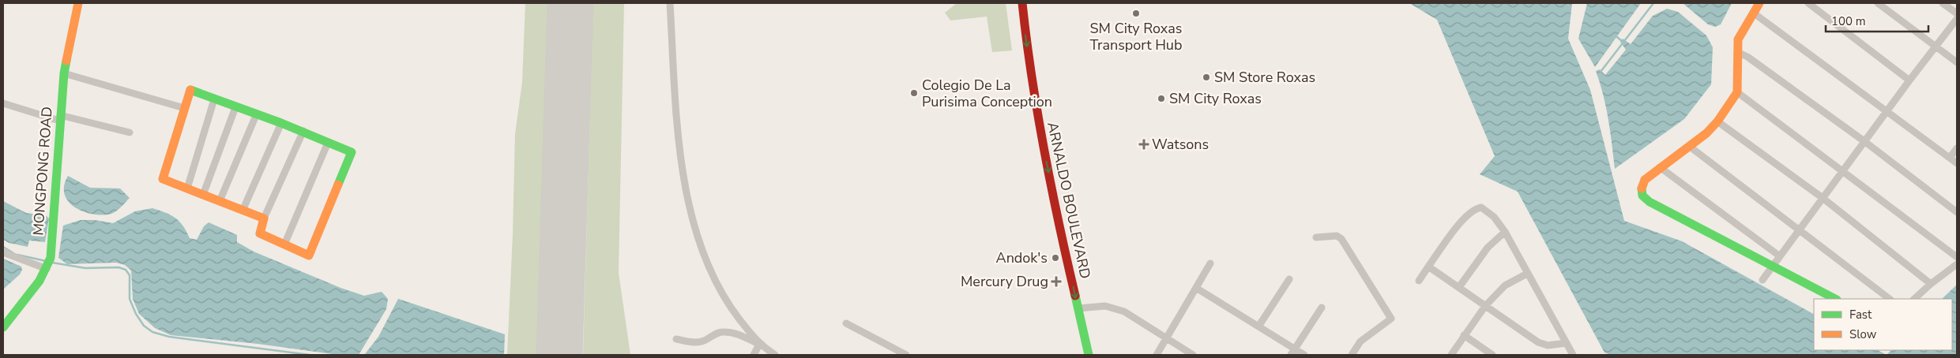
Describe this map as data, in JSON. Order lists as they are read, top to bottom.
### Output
{
  "streets": {
    "main road": ["MONGPONG ROAD", "ARNALDO BOULEVARD"]
  },
  "places": {
    "other": [
      "SM City Roxas Transport Hub",
      "SM Store Roxas",
      "Colegio De La Purisima Conception",
      "SM City Roxas",
      "Andok's"
    ],
    "health": ["Watsons", "Mercury Drug"]
  },
  "legend": ["Fast", "Slow"],
  "scale_bar": "100 m"
}
